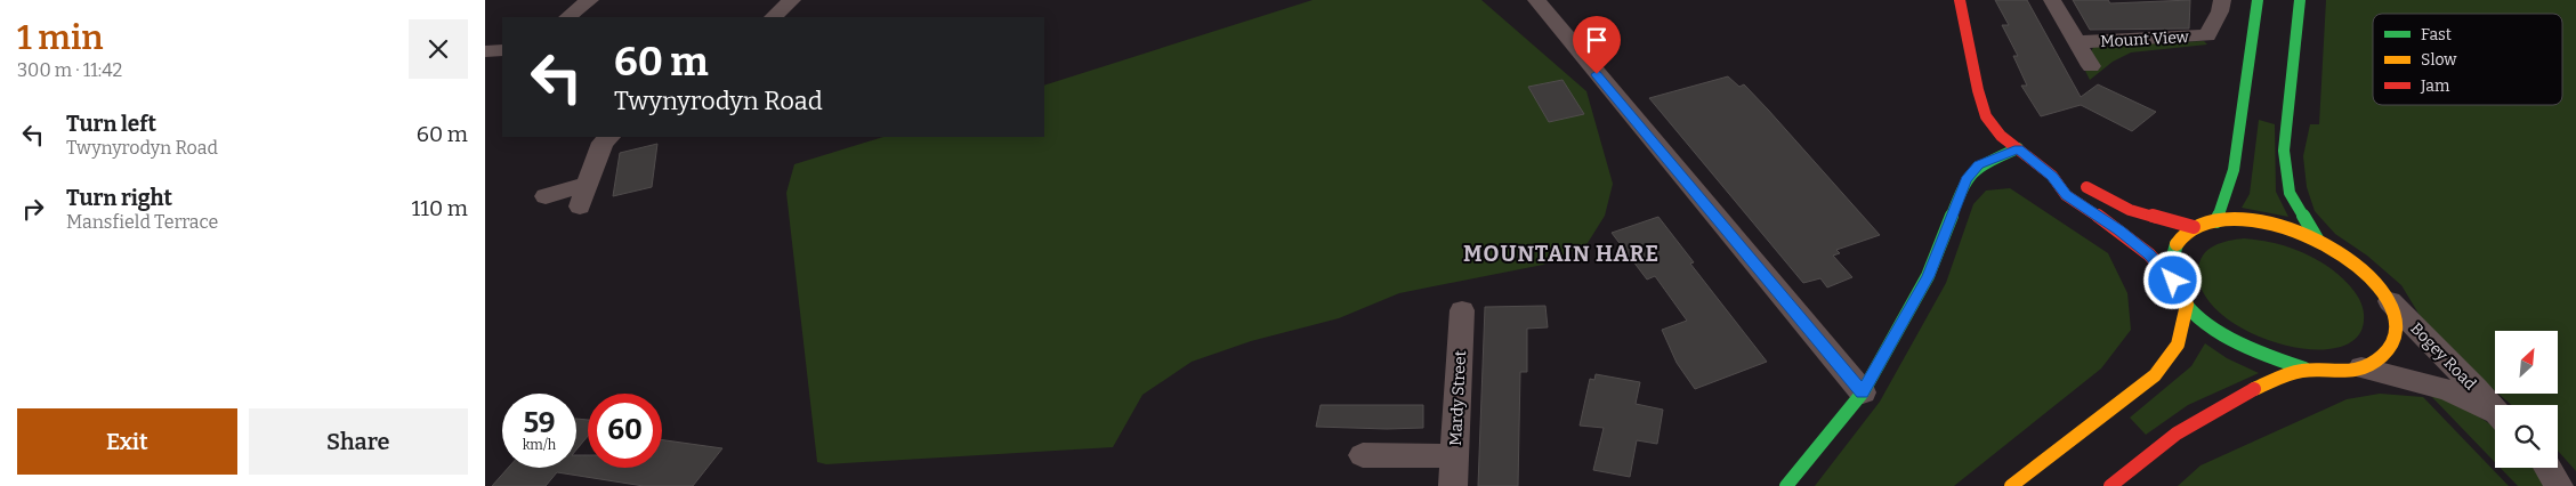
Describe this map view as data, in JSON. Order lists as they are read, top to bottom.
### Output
{
  "streets": {
    "street": ["Mount View", "Bogey Road", "Mardy Street"]
  },
  "districts": ["MOUNTAIN HARE"],
  "legend": ["Fast", "Slow", "Jam"],
  "north": "top right",
  "page": {
    "heading": ["1 min", "300 m · 11:42"],
    "turn": ["60 m", "Twynyrodyn Road"],
    "list": [
      {
        "name": "Turn left",
        "note": "Twynyrodyn Road",
        "value": "60 m"
      },
      {
        "name": "Turn right",
        "note": "Mansfield Terrace",
        "value": "110 m"
      }
    ],
    "speed": "59 km/h",
    "limit": "60",
    "buttons": ["Exit", "Share"]
  }
}
